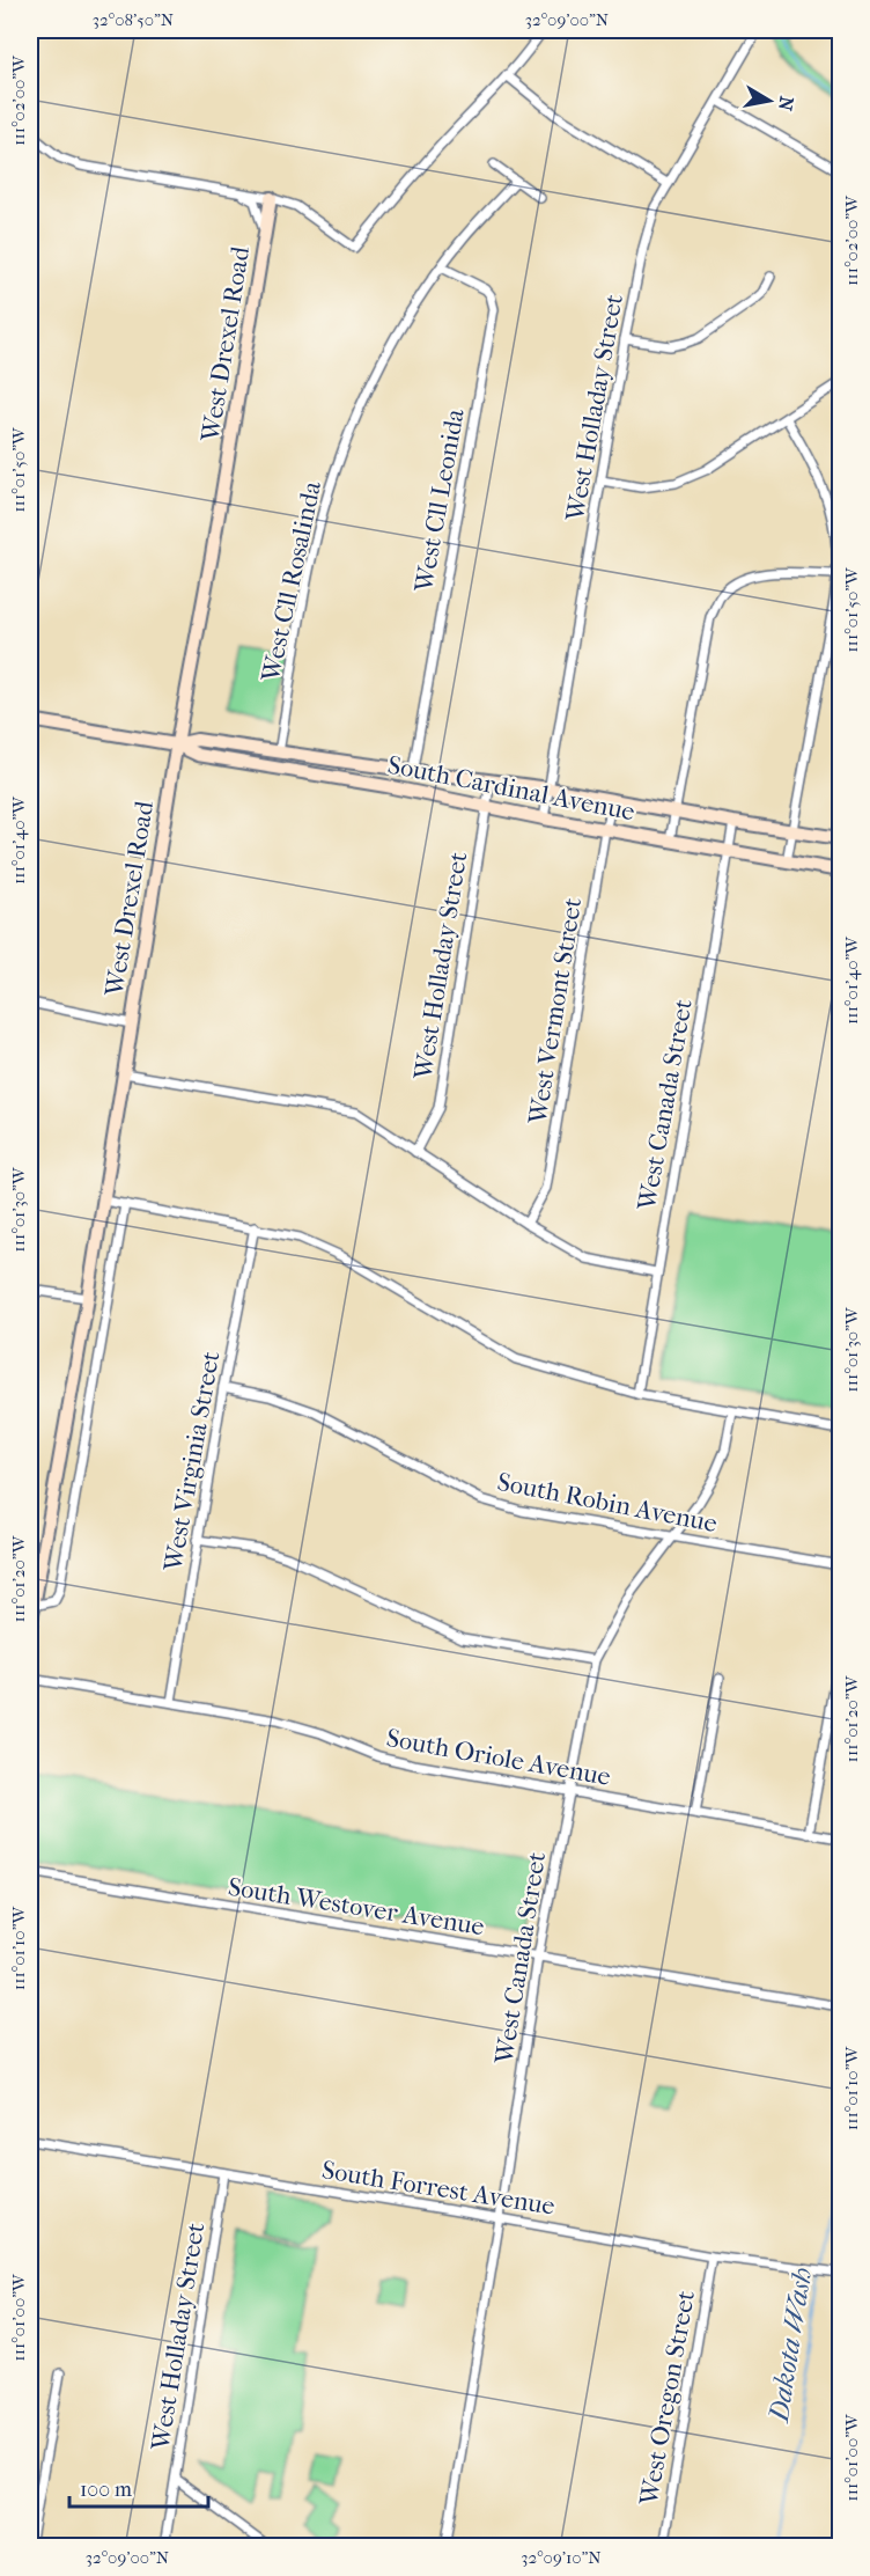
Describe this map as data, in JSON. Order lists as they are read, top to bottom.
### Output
{
  "streets": {
    "main road": ["West Drexel Road", "South Cardinal Avenue"],
    "street": [
      "West Holladay Street",
      "West Cll Leonida",
      "West Cll Rosalinda",
      "West Vermont Street",
      "West Canada Street",
      "West Virginia Street",
      "South Robin Avenue",
      "South Oriole Avenue",
      "South Westover Avenue",
      "South Forrest Avenue",
      "West Oregon Street"
    ]
  },
  "crossings": [
    ["West Drexel Road", "South Cardinal Avenue"],
    ["West Holladay Street", "South Cardinal Avenue"],
    ["West Holladay Street", "South Forrest Avenue"],
    ["West Cll Leonida", "West Cll Rosalinda"],
    ["West Cll Leonida", "South Cardinal Avenue"],
    ["West Cll Rosalinda", "South Cardinal Avenue"],
    ["South Cardinal Avenue", "West Vermont Street"],
    ["South Cardinal Avenue", "West Canada Street"],
    ["West Canada Street", "South Robin Avenue"],
    ["West Canada Street", "South Oriole Avenue"],
    ["West Canada Street", "South Westover Avenue"],
    ["West Canada Street", "South Forrest Avenue"],
    ["West Virginia Street", "South Robin Avenue"],
    ["West Virginia Street", "South Oriole Avenue"],
    ["South Forrest Avenue", "West Oregon Street"]
  ],
  "water": ["Dakota Wash"],
  "scale_bar": "100 m",
  "north": "right",
  "coordinates": [
    "32°08'50\"N",
    "32°09'00\"N",
    "111°02'00\"W",
    "111°01'50\"W",
    "111°01'40\"W",
    "111°01'30\"W",
    "111°01'20\"W",
    "111°01'10\"W",
    "111°01'00\"W",
    "32°09'10\"N"
  ]
}
